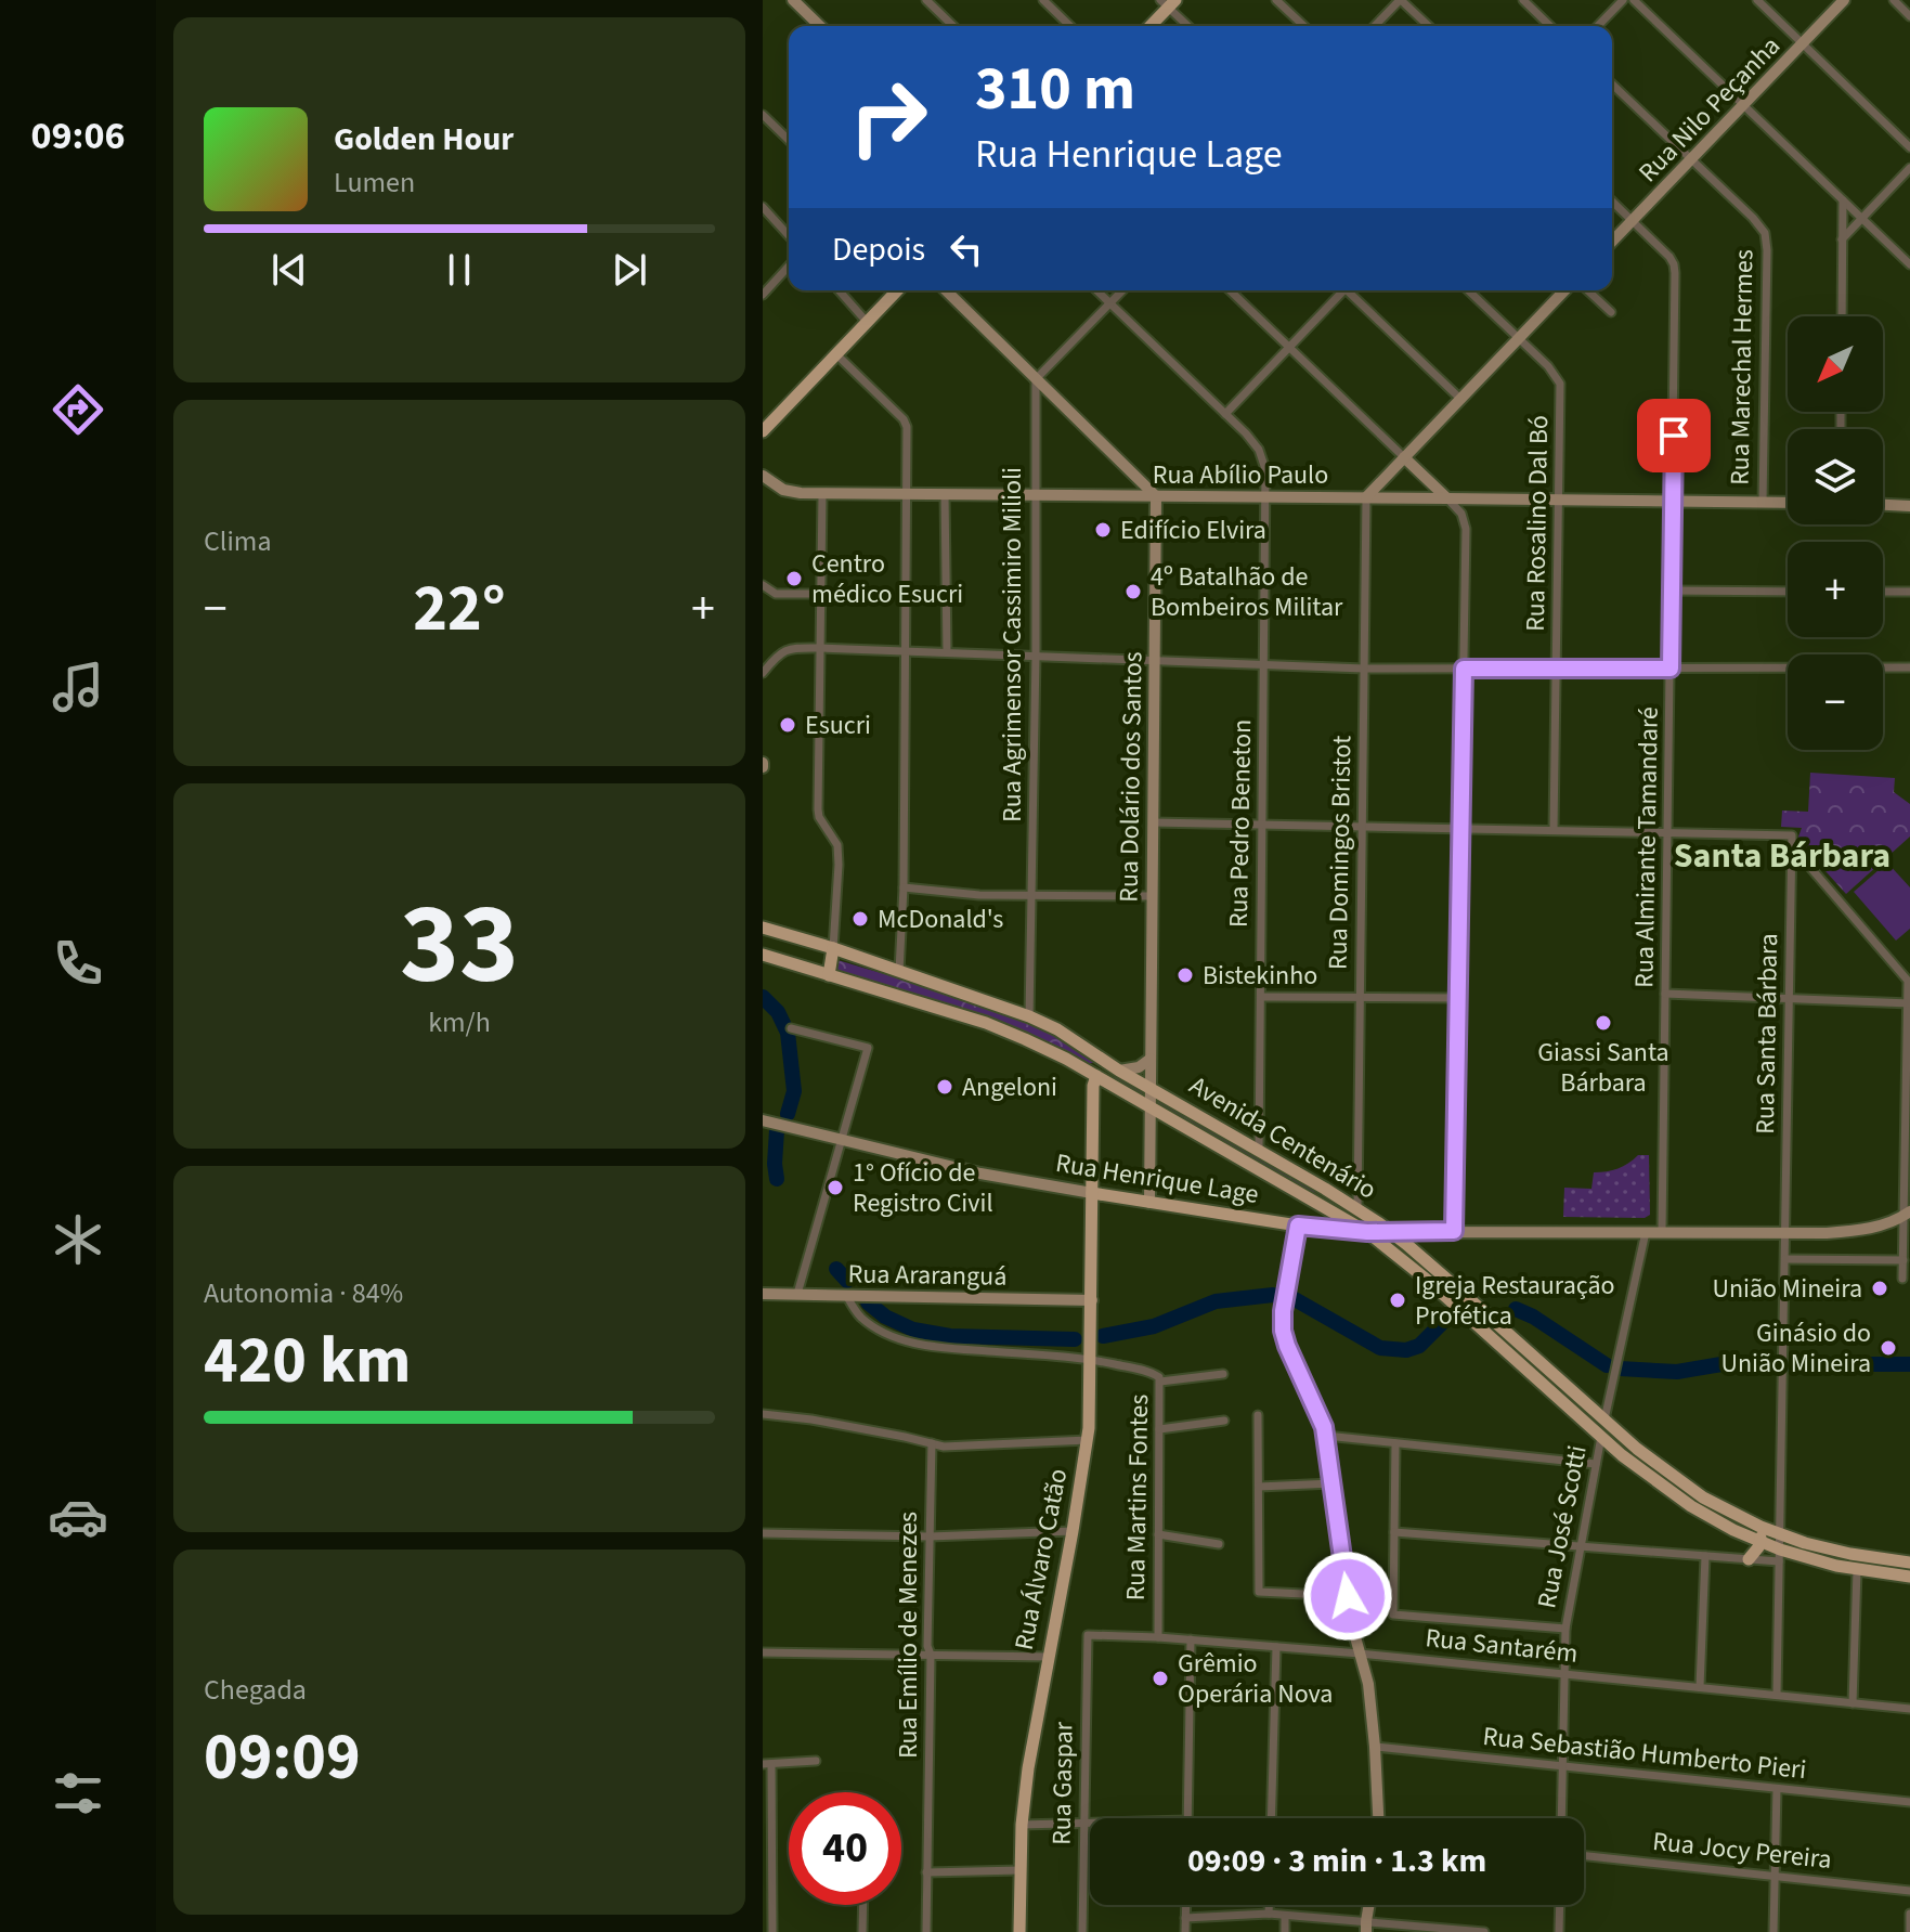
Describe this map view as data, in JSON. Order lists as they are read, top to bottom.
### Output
{
  "streets": {
    "main road": ["Avenida Centenário", "Rua Henrique Lage", "Rua Álvaro Catão"],
    "street": [
      "Rua Nilo Peçanha",
      "Rua Marechal Hermes",
      "Rua Abílio Paulo",
      "Rua Rosalino Dal Bó",
      "Rua Agrimensor Cassimiro Milioli",
      "Rua Dolário dos Santos",
      "Rua Pedro Beneton",
      "Rua Almirante Tamandaré",
      "Rua Domingos Bristot",
      "Rua Santa Bárbara",
      "Rua Araranguá",
      "Rua Martins Fontes",
      "Rua José Scotti",
      "Rua Emílio de Menezes",
      "Rua Santarém",
      "Rua Sebastião Humberto Pieri",
      "Rua Gaspar",
      "Rua Jocy Pereira"
    ]
  },
  "crossings": [
    ["Rua Nilo Peçanha", "Rua Marechal Hermes"],
    ["Rua Nilo Peçanha", "Rua Almirante Tamandaré"],
    ["Rua Marechal Hermes", "Rua Abílio Paulo"],
    ["Rua Abílio Paulo", "Rua Rosalino Dal Bó"],
    ["Rua Abílio Paulo", "Rua Agrimensor Cassimiro Milioli"],
    ["Rua Abílio Paulo", "Rua Dolário dos Santos"],
    ["Rua Abílio Paulo", "Rua Pedro Beneton"],
    ["Rua Abílio Paulo", "Rua Almirante Tamandaré"],
    ["Rua Abílio Paulo", "Rua Domingos Bristot"],
    ["Rua Agrimensor Cassimiro Milioli", "Avenida Centenário"],
    ["Rua Dolário dos Santos", "Avenida Centenário"],
    ["Rua Dolário dos Santos", "Rua Henrique Lage"],
    ["Rua Pedro Beneton", "Avenida Centenário"],
    ["Rua Almirante Tamandaré", "Rua Santa Bárbara"],
    ["Rua Almirante Tamandaré", "Rua Henrique Lage"],
    ["Rua Domingos Bristot", "Avenida Centenário"],
    ["Rua Santa Bárbara", "Avenida Centenário"],
    ["Rua Santa Bárbara", "Rua Henrique Lage"],
    ["Rua Santa Bárbara", "Rua Santarém"],
    ["Avenida Centenário", "Rua Henrique Lage"],
    ["Avenida Centenário", "Rua José Scotti"],
    ["Avenida Centenário", "Rua Álvaro Catão"],
    ["Rua Henrique Lage", "Rua Álvaro Catão"],
    ["Rua Araranguá", "Rua Martins Fontes"],
    ["Rua Araranguá", "Rua Álvaro Catão"],
    ["Rua Martins Fontes", "Rua Álvaro Catão"],
    ["Rua Martins Fontes", "Rua Santarém"],
    ["Rua José Scotti", "Rua Santarém"],
    ["Rua José Scotti", "Rua Sebastião Humberto Pieri"],
    ["Rua Santarém", "Rua Gaspar"]
  ],
  "districts": ["Santa Bárbara"],
  "places": [
    "Edifício Elvira",
    "Centro médico Esucri",
    "4º Batalhão de Bombeiros Militar",
    "Esucri",
    "McDonald's",
    "Bistekinho",
    "Giassi Santa Bárbara",
    "Angeloni",
    "1° Ofício de Registro Civil",
    "União Mineira",
    "Igreja Restauração Profética",
    "Ginásio do União Mineira",
    "Grêmio Operária Nova"
  ],
  "north": "bottom left",
  "page": {
    "tabs": "09:06",
    "turn": ["310 m", "Rua Henrique Lage"],
    "song": ["Golden Hour", "Lumen"],
    "then": "Depois",
    "map_buttons": ["+", "−"],
    "tile": [
      "Clima",
      ["33", "km/h"],
      ["Autonomia · 84%", "420 km"],
      ["Chegada", "09:09"]
    ],
    "heat": ["−", "22°", "+"],
    "limit": "40",
    "trip": "09:09 · 3 min · 1.3 km"
  }
}
